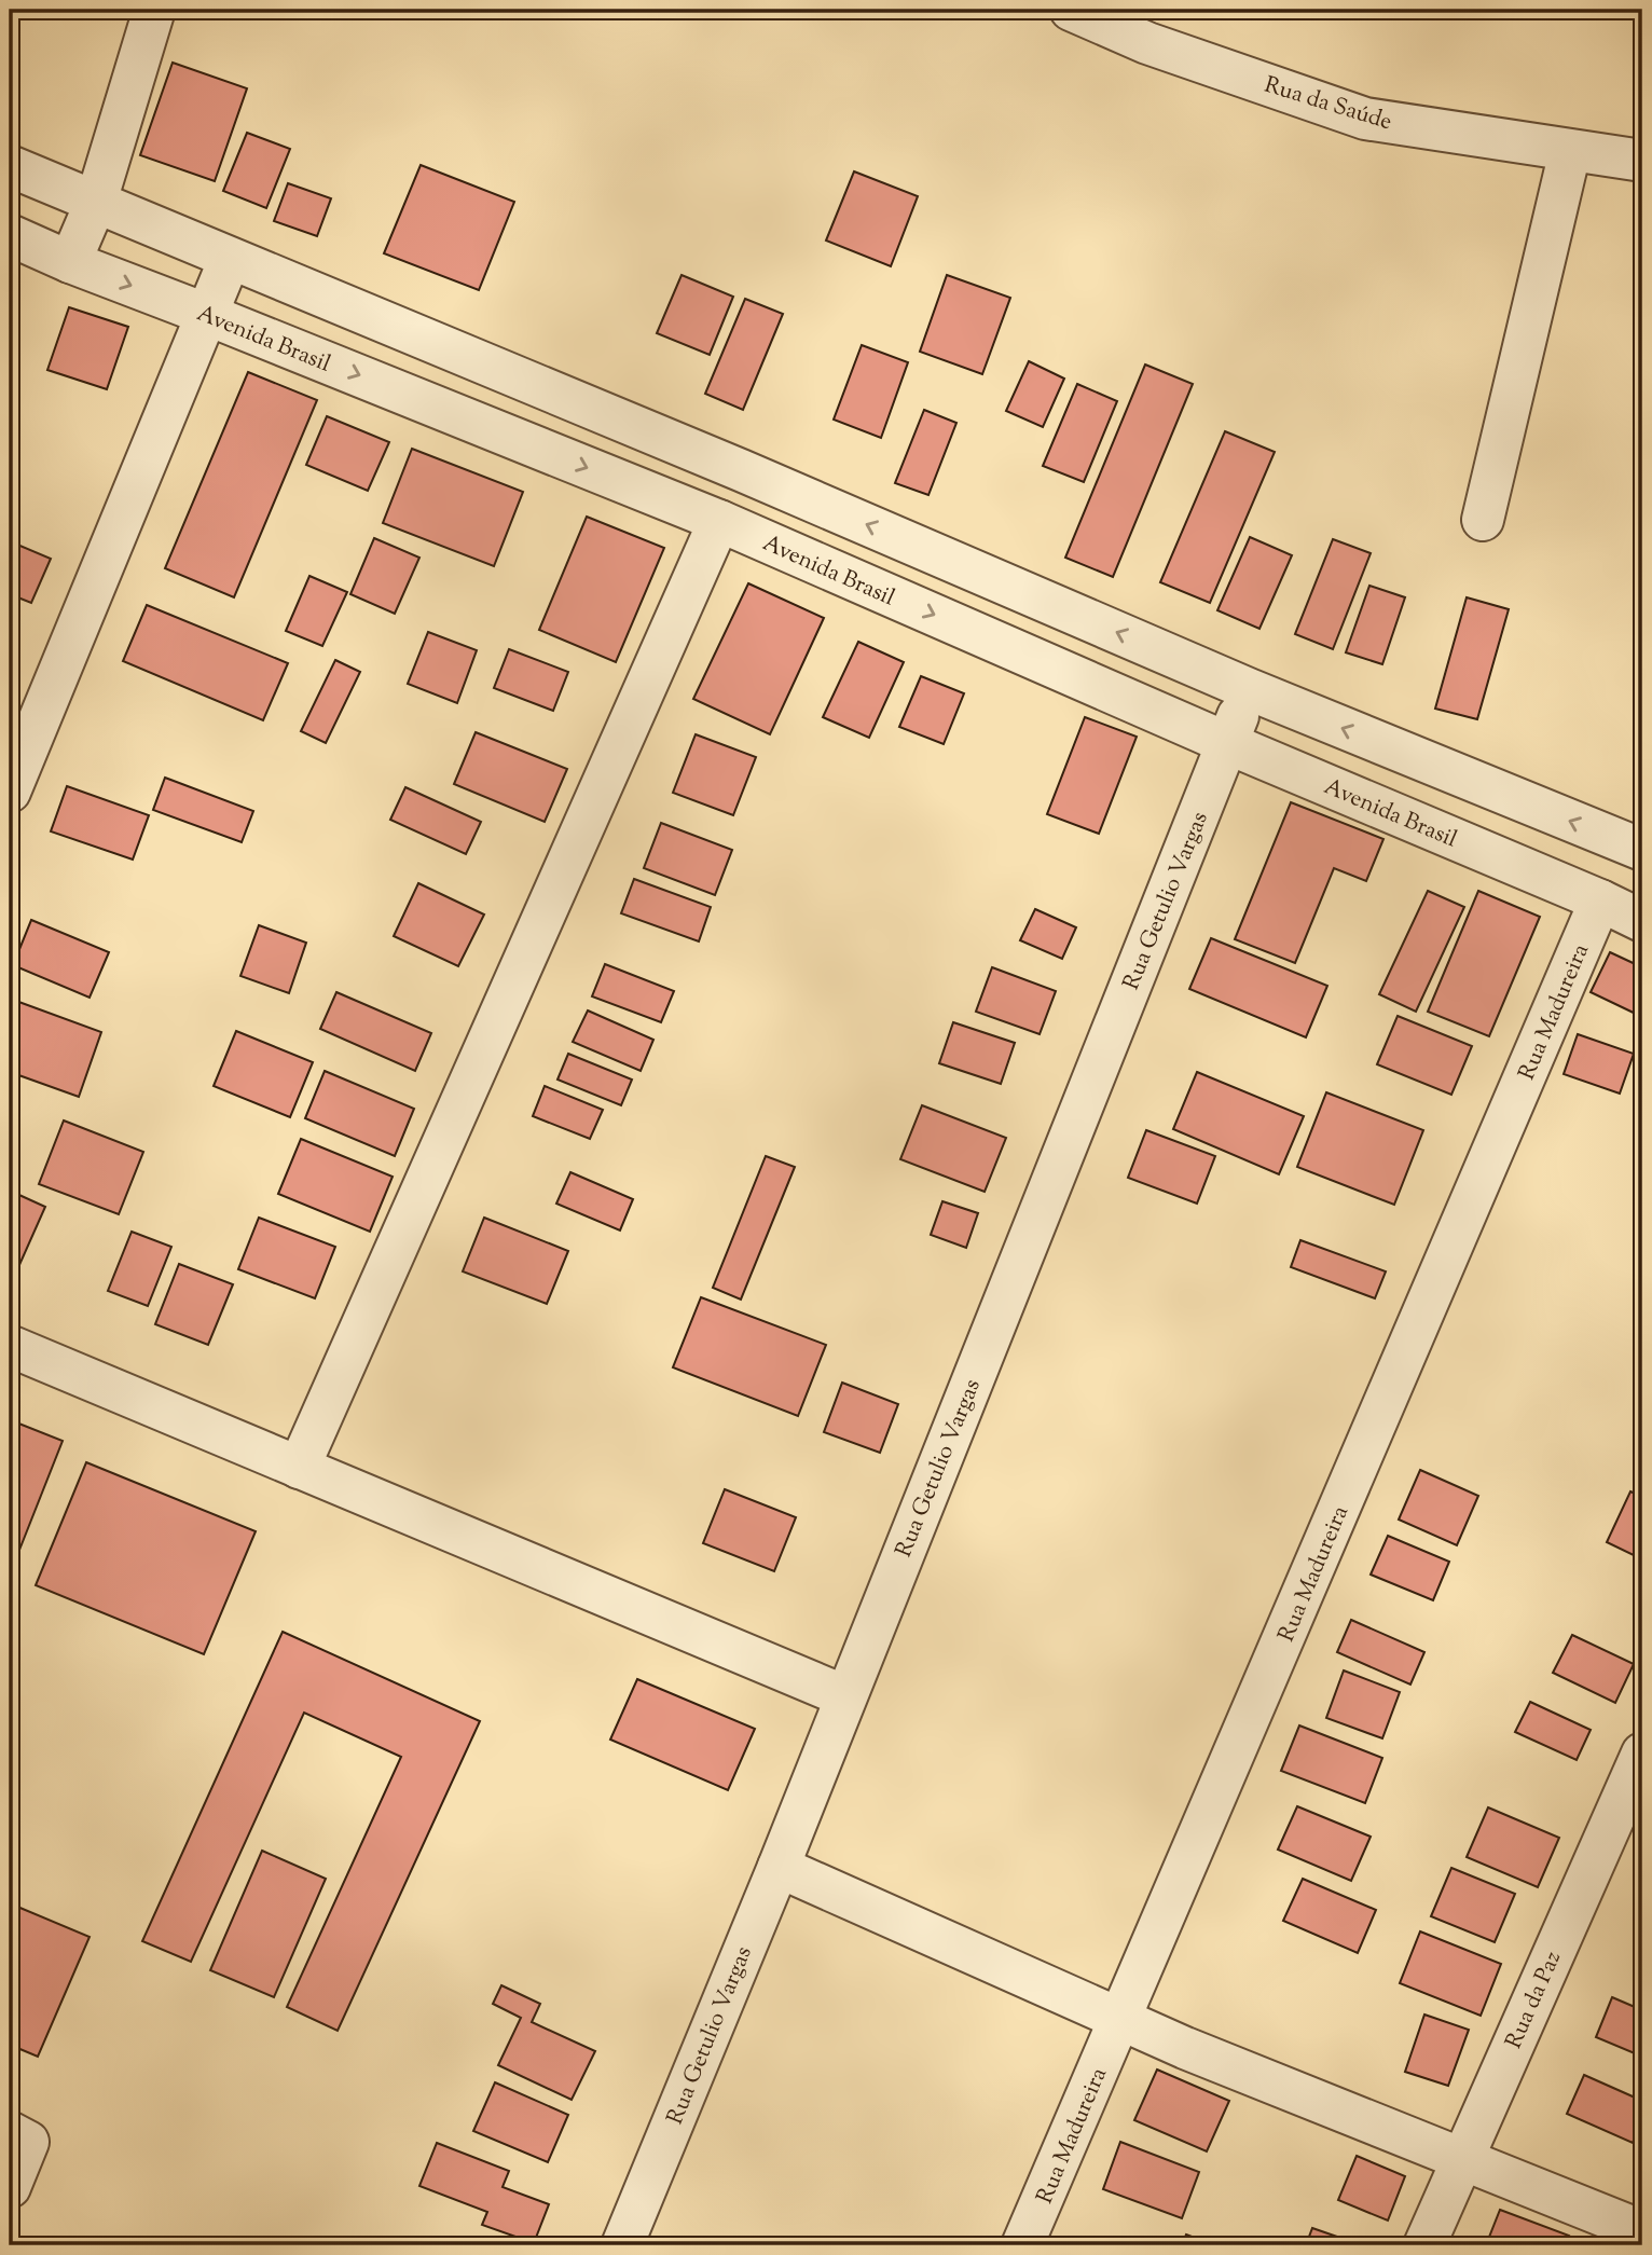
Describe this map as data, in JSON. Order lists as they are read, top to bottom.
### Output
{
  "streets": {
    "street": [
      "Rua da Saúde",
      "Avenida Brasil",
      "Rua Getulio Vargas",
      "Rua Madureira",
      "Rua da Paz"
    ]
  },
  "crossings": [
    ["Avenida Brasil", "Rua Getulio Vargas"],
    ["Avenida Brasil", "Rua Madureira"]
  ]
}
